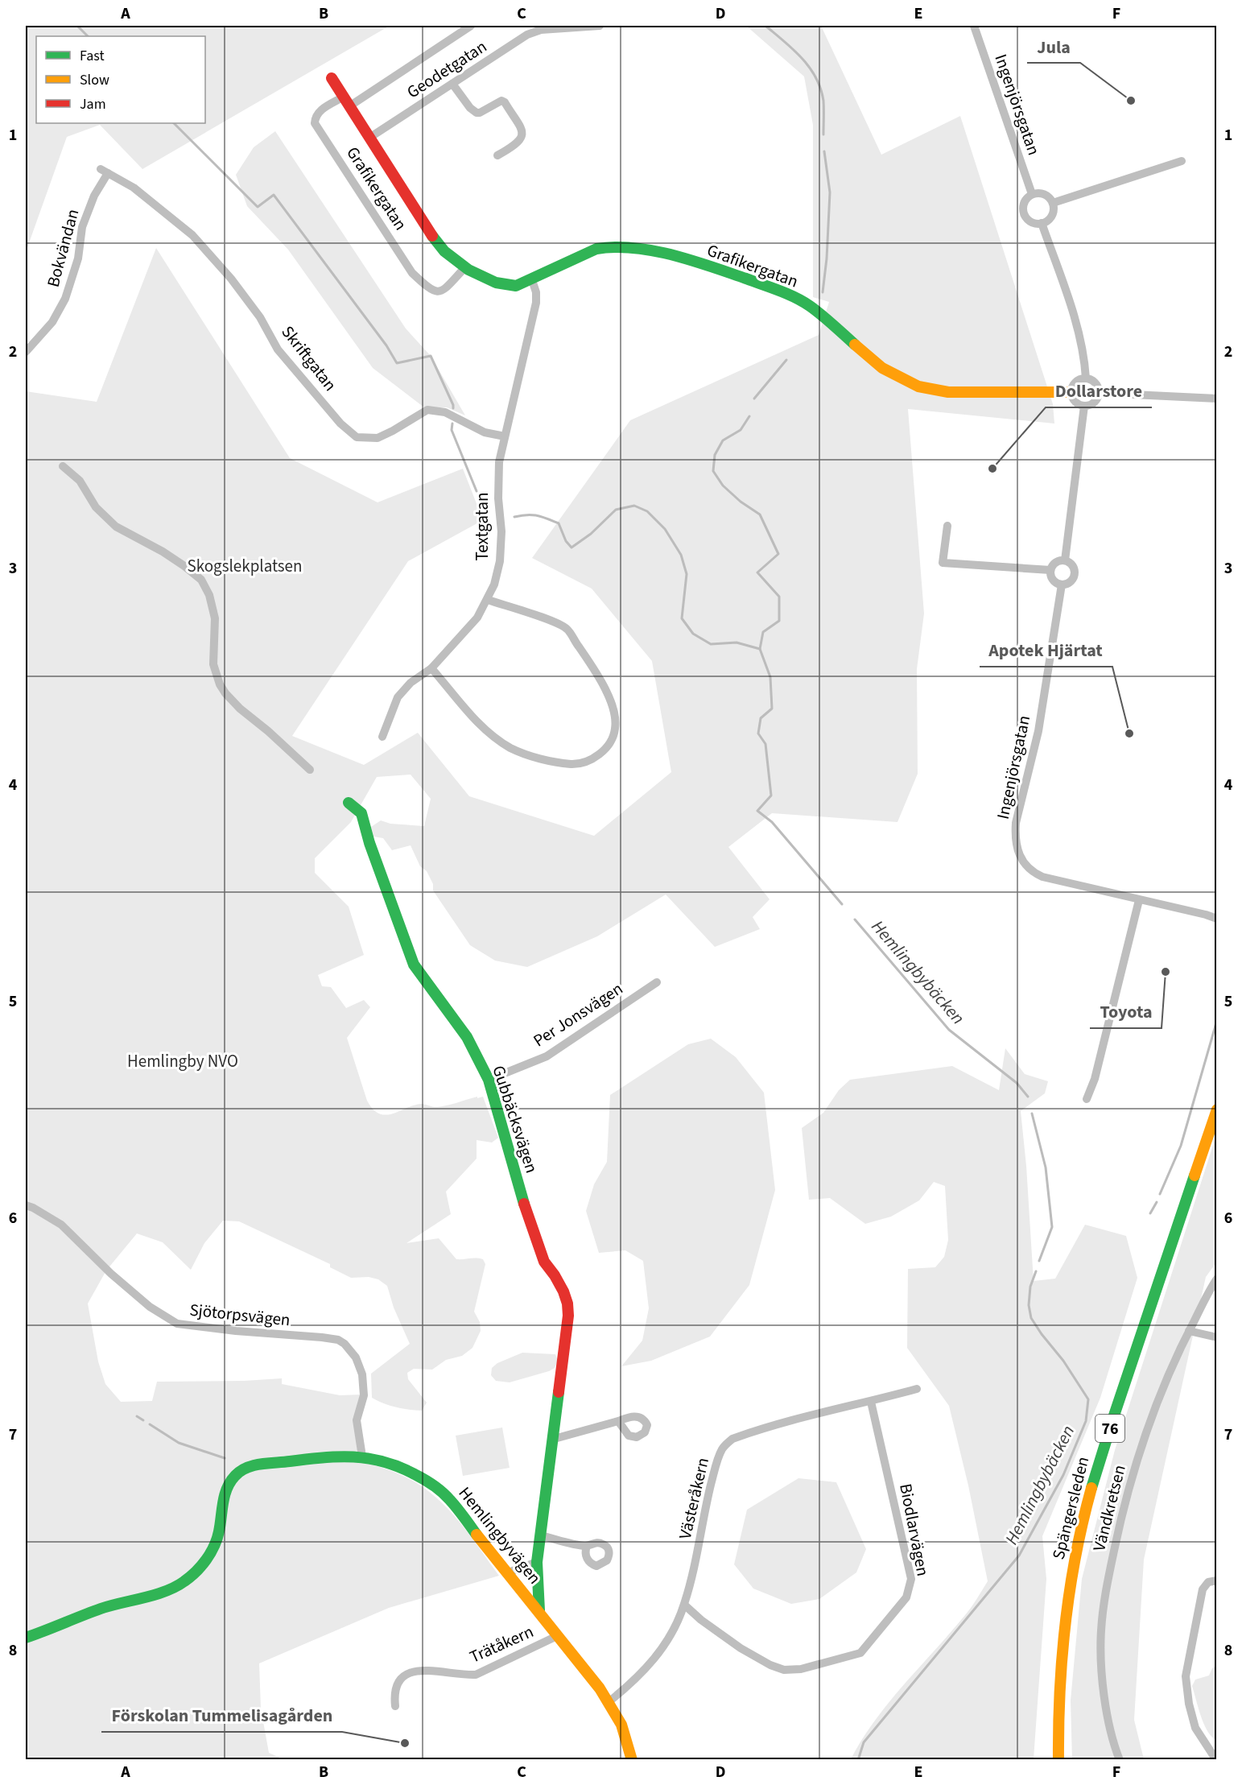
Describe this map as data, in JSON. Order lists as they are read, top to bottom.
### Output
{
  "streets": {
    "street": [
      "Geodetgatan",
      "Ingenjörsgatan",
      "Grafikergatan",
      "Bokvändan",
      "Skriftgatan",
      "Textgatan",
      "Per Jonsvägen",
      "Gubbäcksvägen",
      "Sjötorpsvägen",
      "76",
      "Västeråkern",
      "Spängersleden",
      "Vändkretsen",
      "Biodlarvägen",
      "Hemlingbyvägen",
      "Trätåkern"
    ]
  },
  "crossings": [
    ["Geodetgatan", "Grafikergatan"],
    ["Ingenjörsgatan", "Grafikergatan"],
    ["Grafikergatan", "Textgatan"],
    ["Bokvändan", "Skriftgatan"],
    ["Skriftgatan", "Textgatan"],
    ["Per Jonsvägen", "Gubbäcksvägen"],
    ["Gubbäcksvägen", "Hemlingbyvägen"],
    ["Sjötorpsvägen", "Hemlingbyvägen"],
    ["Västeråkern", "Biodlarvägen"],
    ["Västeråkern", "Hemlingbyvägen"],
    ["Hemlingbyvägen", "Trätåkern"]
  ],
  "water": ["Hemlingbybäcken"],
  "parks": ["Skogslekplatsen", "Hemlingby NVO"],
  "places": [
    "Jula",
    "Dollarstore",
    "Apotek Hjärtat",
    "Toyota",
    "Förskolan Tummelisagården"
  ],
  "legend": ["Fast", "Slow", "Jam"],
  "grid": {
    "columns": [
      "A",
      "B",
      "C",
      "D",
      "E",
      "F"
    ],
    "rows": [
      "1",
      "2",
      "3",
      "4",
      "5",
      "6",
      "7",
      "8"
    ]
  }
}
